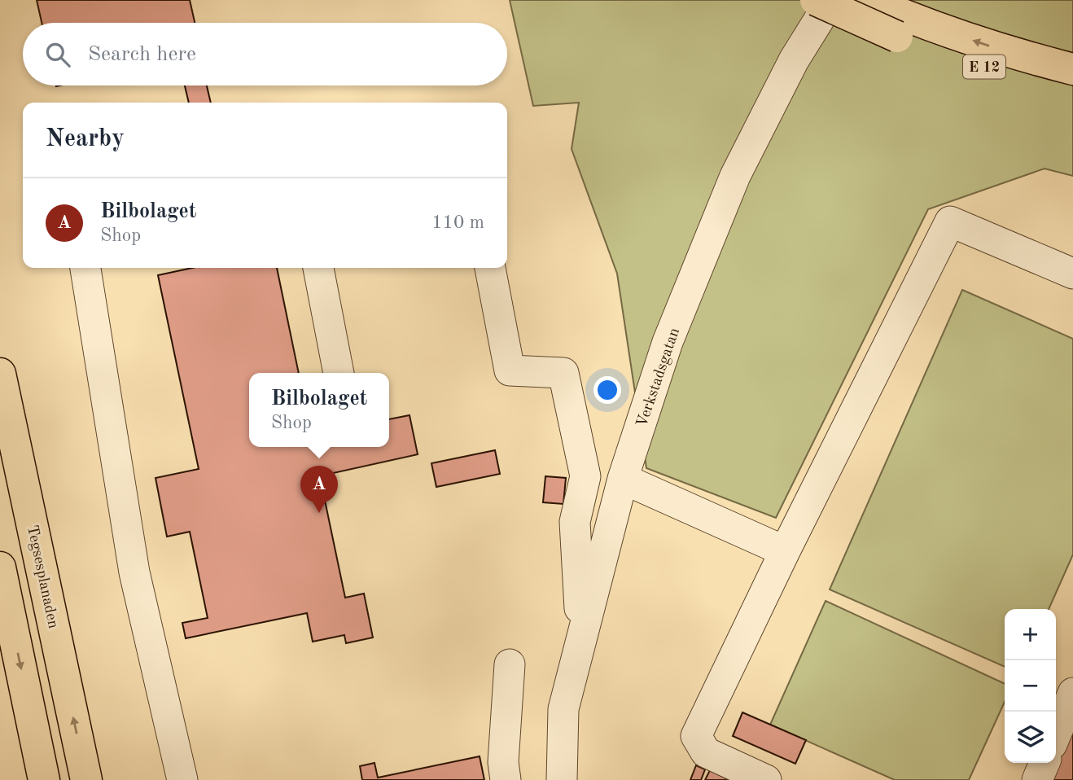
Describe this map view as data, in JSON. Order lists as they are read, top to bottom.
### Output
{
  "streets": {
    "main road": ["E 12", "Tegsesplanaden"],
    "street": ["Verkstadsgatan"]
  },
  "page": {
    "search": "Search here",
    "heading": "Nearby",
    "list": [
      {
        "mark": "A",
        "name": "Bilbolaget",
        "note": "Shop",
        "value": "110 m"
      }
    ],
    "popup": ["Bilbolaget", "Shop"],
    "pins": "A",
    "map_buttons": ["+", "−"]
  }
}
